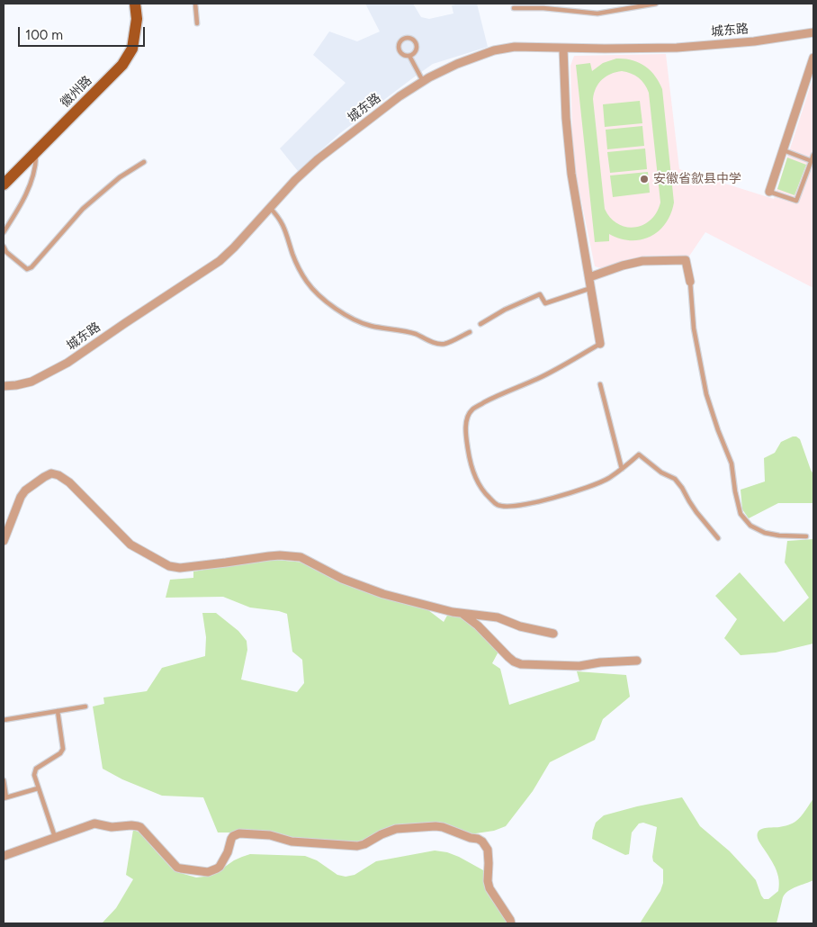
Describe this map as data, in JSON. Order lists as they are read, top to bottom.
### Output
{
  "streets": {
    "main road": ["徽州路"],
    "street": ["城东路"]
  },
  "places": ["安徽省歙县中学"],
  "scale_bar": "100 m"
}
